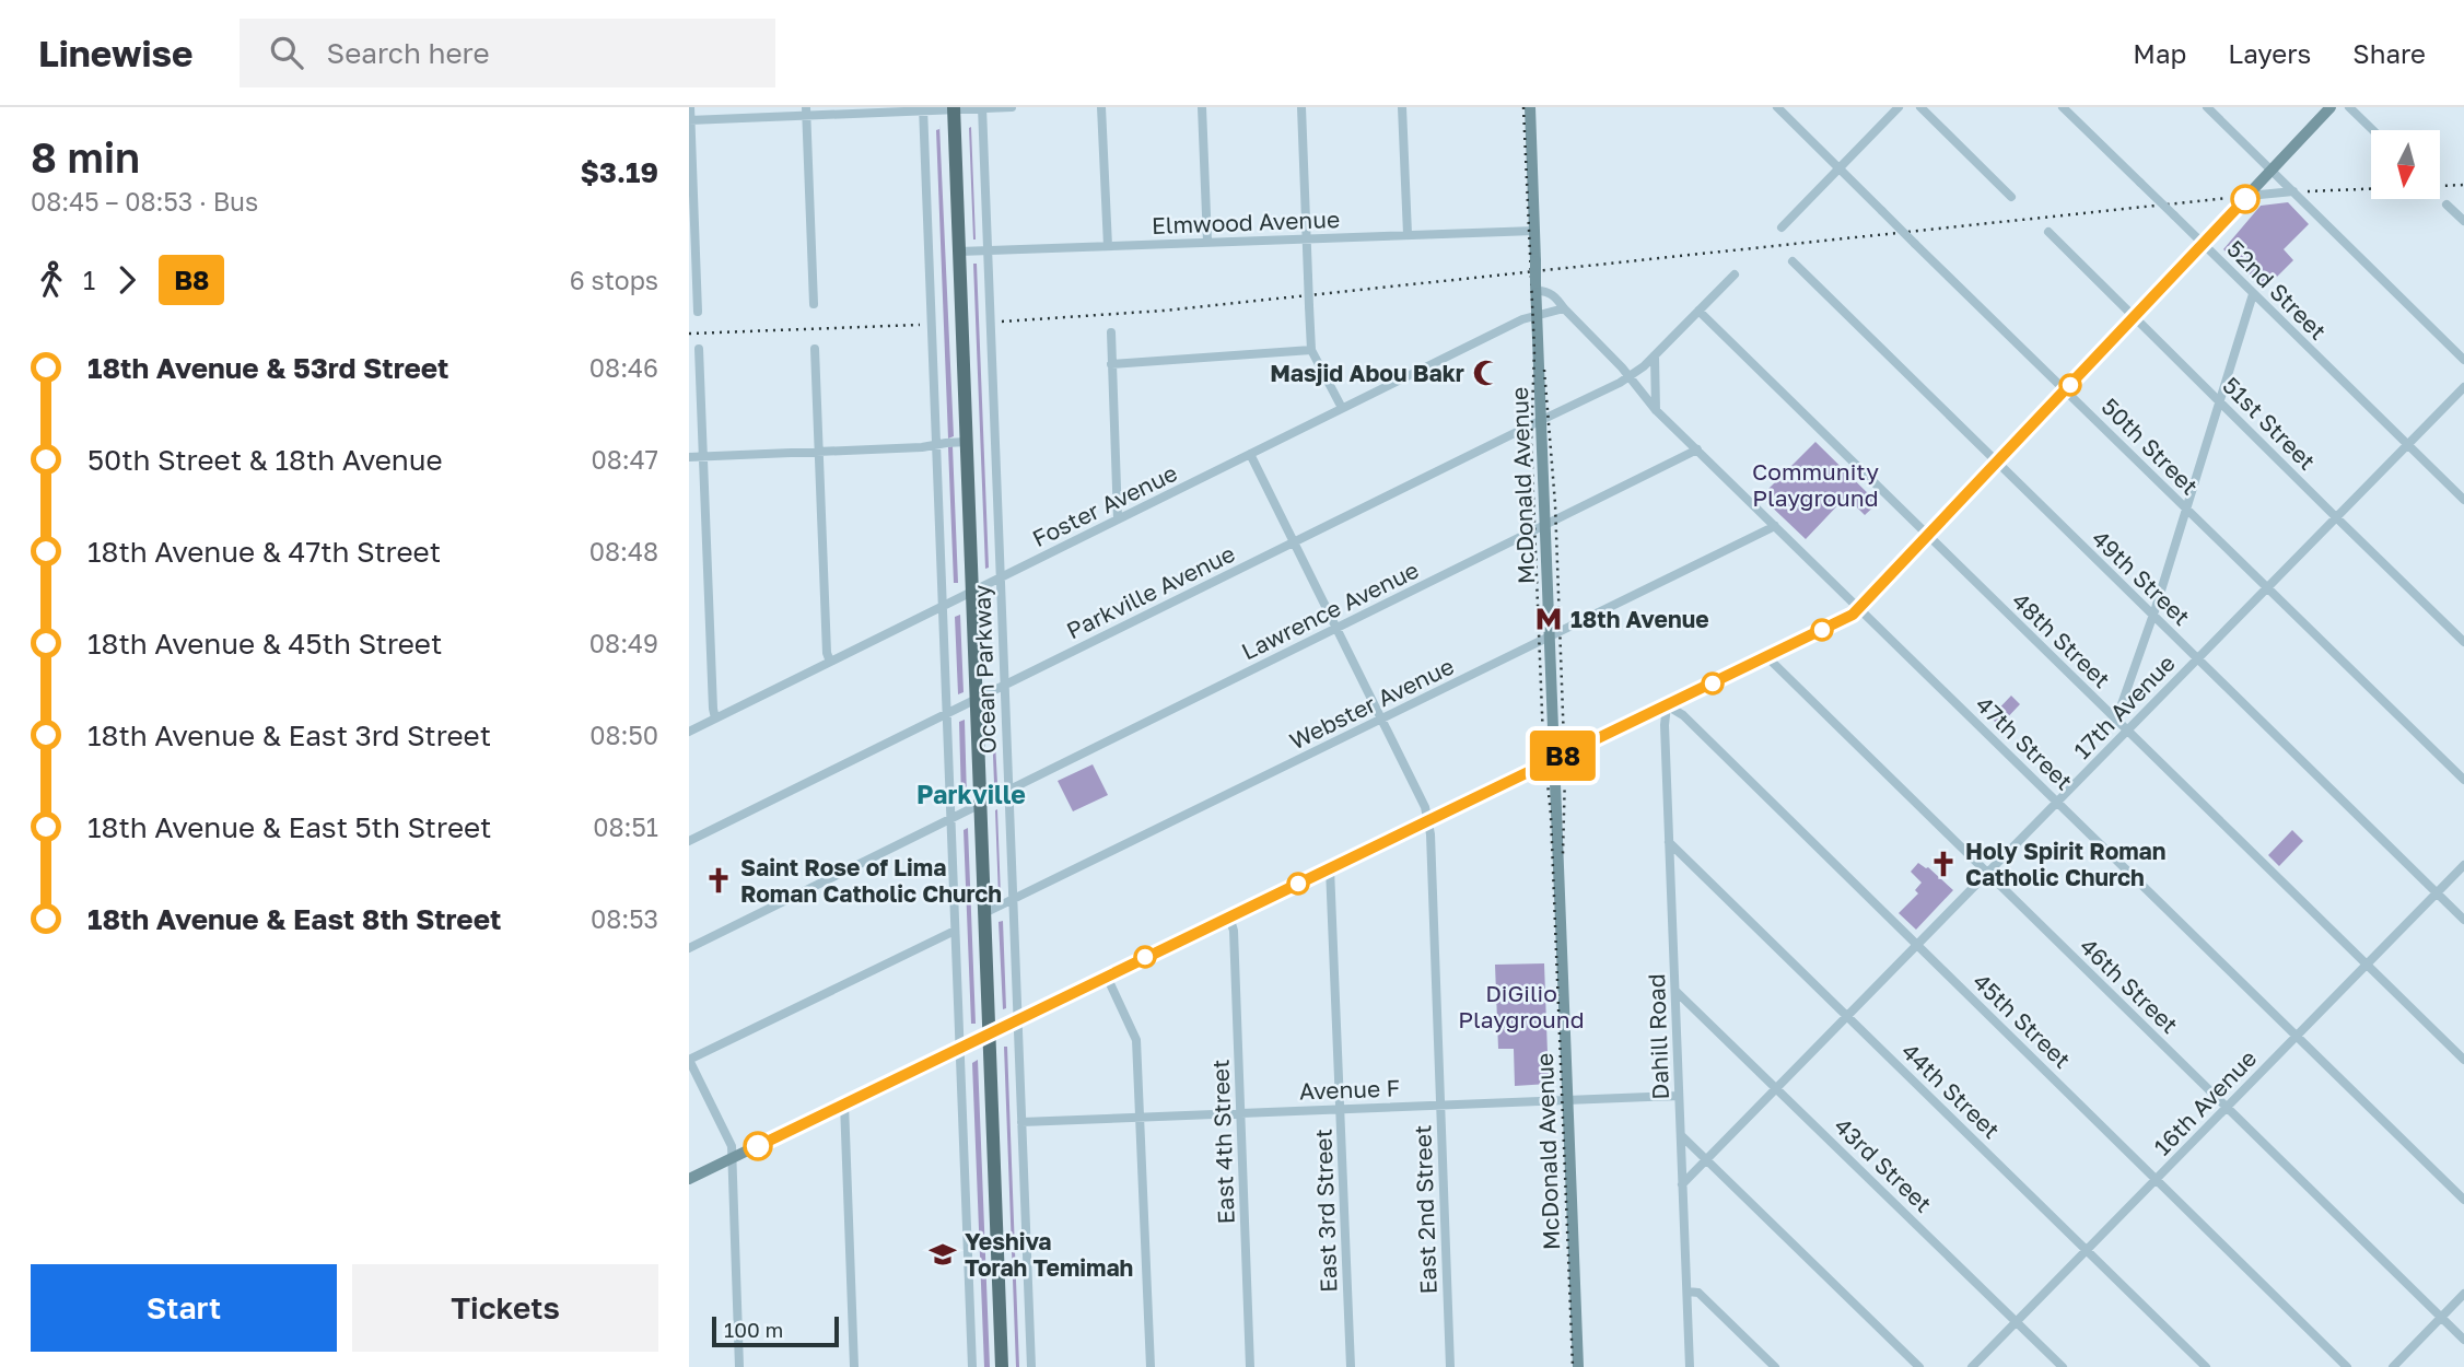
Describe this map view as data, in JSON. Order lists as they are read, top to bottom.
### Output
{
  "streets": {
    "main road": ["Ocean Parkway"],
    "street": [
      "Elmwood Avenue",
      "52nd Street",
      "51st Street",
      "50th Street",
      "McDonald Avenue",
      "Foster Avenue",
      "49th Street",
      "Parkville Avenue",
      "Lawrence Avenue",
      "48th Street",
      "Webster Avenue",
      "17th Avenue",
      "47th Street",
      "46th Street",
      "45th Street",
      "Dahill Road",
      "Avenue F",
      "44th Street",
      "16th Avenue",
      "East 4th Street",
      "43rd Street",
      "East 2nd Street",
      "East 3rd Street"
    ]
  },
  "crossings": [
    ["Elmwood Avenue", "McDonald Avenue"],
    ["Elmwood Avenue", "Ocean Parkway"],
    ["52nd Street", "17th Avenue"],
    ["51st Street", "17th Avenue"],
    ["50th Street", "17th Avenue"],
    ["McDonald Avenue", "Foster Avenue"],
    ["McDonald Avenue", "Parkville Avenue"],
    ["McDonald Avenue", "Lawrence Avenue"],
    ["McDonald Avenue", "Webster Avenue"],
    ["McDonald Avenue", "47th Street"],
    ["McDonald Avenue", "Avenue F"],
    ["Foster Avenue", "Ocean Parkway"],
    ["Foster Avenue", "East 2nd Street"],
    ["49th Street", "17th Avenue"],
    ["49th Street", "16th Avenue"],
    ["Parkville Avenue", "48th Street"],
    ["Parkville Avenue", "Ocean Parkway"],
    ["Parkville Avenue", "47th Street"],
    ["Parkville Avenue", "East 2nd Street"],
    ["Lawrence Avenue", "Ocean Parkway"],
    ["Lawrence Avenue", "47th Street"],
    ["Lawrence Avenue", "East 2nd Street"],
    ["48th Street", "17th Avenue"],
    ["48th Street", "16th Avenue"],
    ["Ocean Parkway", "Webster Avenue"],
    ["Ocean Parkway", "Avenue F"],
    ["Webster Avenue", "47th Street"],
    ["Webster Avenue", "East 2nd Street"],
    ["17th Avenue", "47th Street"],
    ["17th Avenue", "46th Street"],
    ["17th Avenue", "45th Street"],
    ["17th Avenue", "Dahill Road"],
    ["17th Avenue", "44th Street"],
    ["17th Avenue", "43rd Street"],
    ["47th Street", "16th Avenue"],
    ["46th Street", "16th Avenue"],
    ["45th Street", "Dahill Road"],
    ["45th Street", "16th Avenue"],
    ["Dahill Road", "Avenue F"],
    ["Dahill Road", "44th Street"],
    ["Dahill Road", "43rd Street"],
    ["Avenue F", "East 4th Street"],
    ["Avenue F", "East 2nd Street"],
    ["Avenue F", "East 3rd Street"],
    ["44th Street", "16th Avenue"],
    ["16th Avenue", "43rd Street"]
  ],
  "districts": ["Parkville"],
  "parks": ["Community Playground", "DiGilio Playground"],
  "places": {
    "mosque": ["Masjid Abou Bakr"],
    "metro station": ["18th Avenue"],
    "church": ["Holy Spirit Roman Catholic Church", "Saint Rose of Lima Roman Catholic Church"],
    "school or university": ["Yeshiva Torah Temimah"]
  },
  "lines": ["bus line B8"],
  "scale_bar": "100 m",
  "north": "bottom",
  "page": {
    "header": "Linewise",
    "search": "Search here",
    "nav": ["Map", "Layers", "Share"],
    "heading": ["8 min", "08:45 – 08:53 · Bus", "$3.19"],
    "on_map": "B8",
    "legs": ["1", "B8", "6 stops"],
    "list": [
      {
        "name": "18th Avenue & 53rd Street",
        "value": "08:46"
      },
      {
        "name": "50th Street & 18th Avenue",
        "value": "08:47"
      },
      {
        "name": "18th Avenue & 47th Street",
        "value": "08:48"
      },
      {
        "name": "18th Avenue & 45th Street",
        "value": "08:49"
      },
      {
        "name": "18th Avenue & East 3rd Street",
        "value": "08:50"
      },
      {
        "name": "18th Avenue & East 5th Street",
        "value": "08:51"
      },
      {
        "name": "18th Avenue & East 8th Street",
        "value": "08:53"
      }
    ],
    "buttons": ["Start", "Tickets"],
    "scale": "100 m"
  }
}
